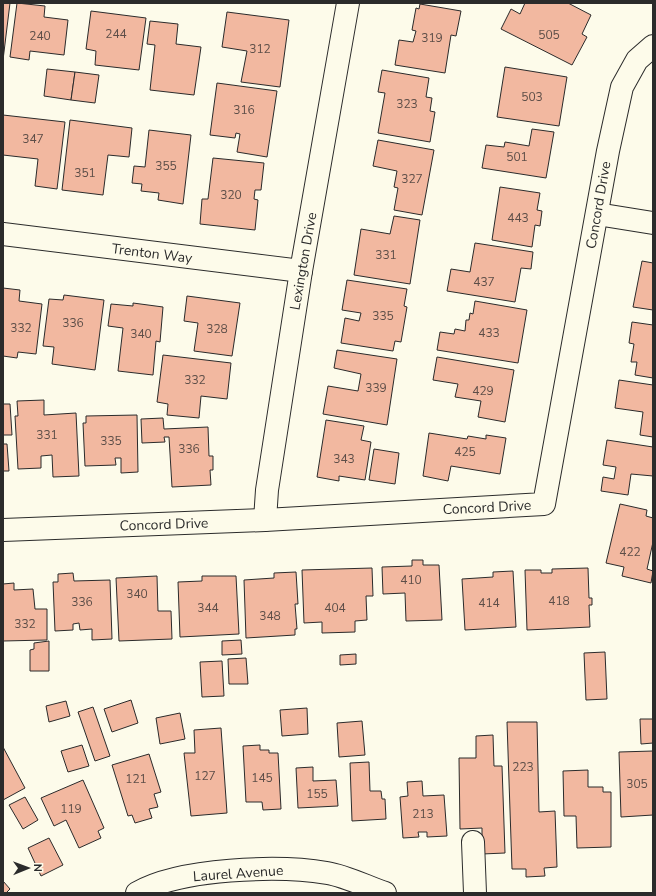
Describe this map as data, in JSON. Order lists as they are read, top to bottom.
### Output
{
  "streets": {
    "street": [
      "Concord Drive",
      "Trenton Way",
      "Lexington Drive",
      "Laurel Avenue"
    ]
  },
  "crossings": [
    ["Concord Drive", "Lexington Drive"],
    ["Trenton Way", "Lexington Drive"]
  ],
  "house_numbers": [
    "244",
    "505",
    "240",
    "319",
    "312",
    "503",
    "323",
    "316",
    "347",
    "501",
    "355",
    "351",
    "327",
    "320",
    "443",
    "331",
    "437",
    "335",
    "336",
    "332",
    "328",
    "433",
    "340",
    "332",
    "339",
    "429",
    "331",
    "335",
    "336",
    "425",
    "343",
    "422",
    "410",
    "340",
    "418",
    "336",
    "414",
    "344",
    "404",
    "348",
    "332",
    "223",
    "127",
    "145",
    "121",
    "305",
    "155",
    "119",
    "213"
  ],
  "north": "right"
}
